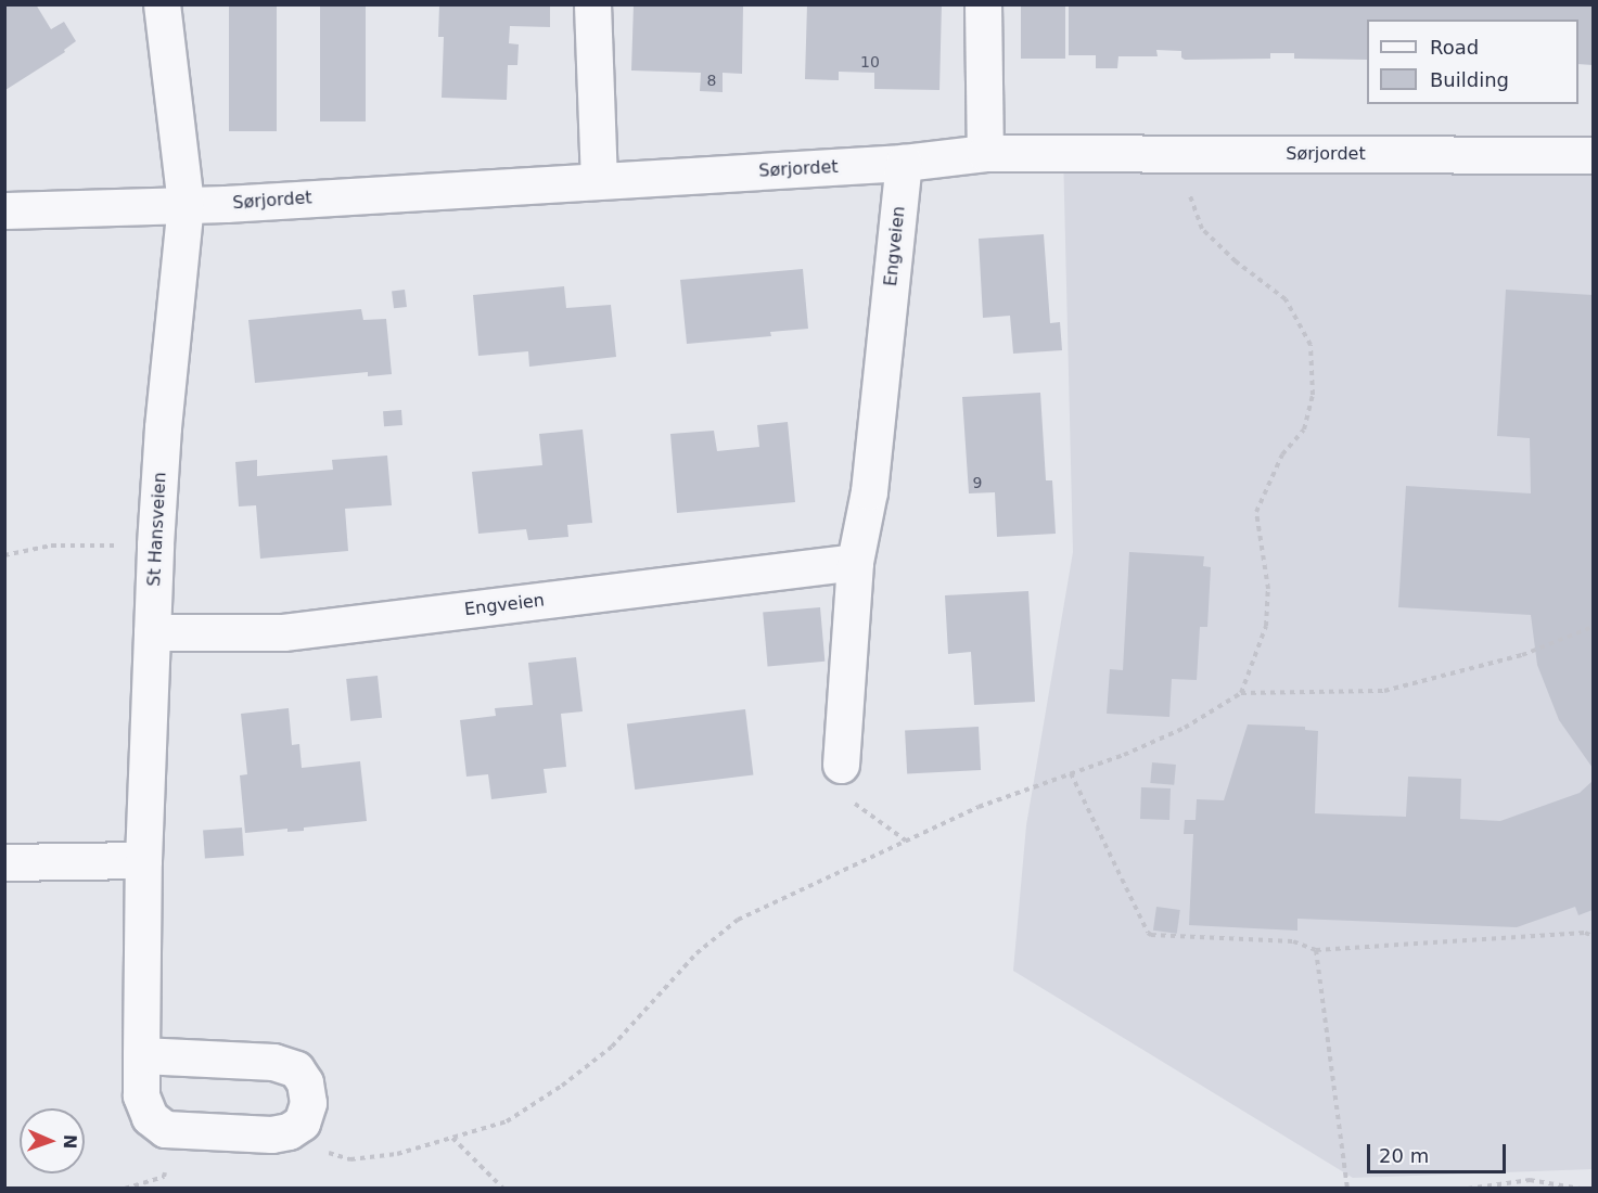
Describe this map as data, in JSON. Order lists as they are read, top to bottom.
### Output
{
  "streets": {
    "street": ["Sørjordet", "Engveien", "St Hansveien"]
  },
  "crossings": [
    ["Sørjordet", "Engveien"],
    ["Sørjordet", "St Hansveien"],
    ["Engveien", "St Hansveien"]
  ],
  "house_numbers": ["10", "8", "9"],
  "legend": ["Road", "Building"],
  "scale_bar": "20 m",
  "north": "right"
}
